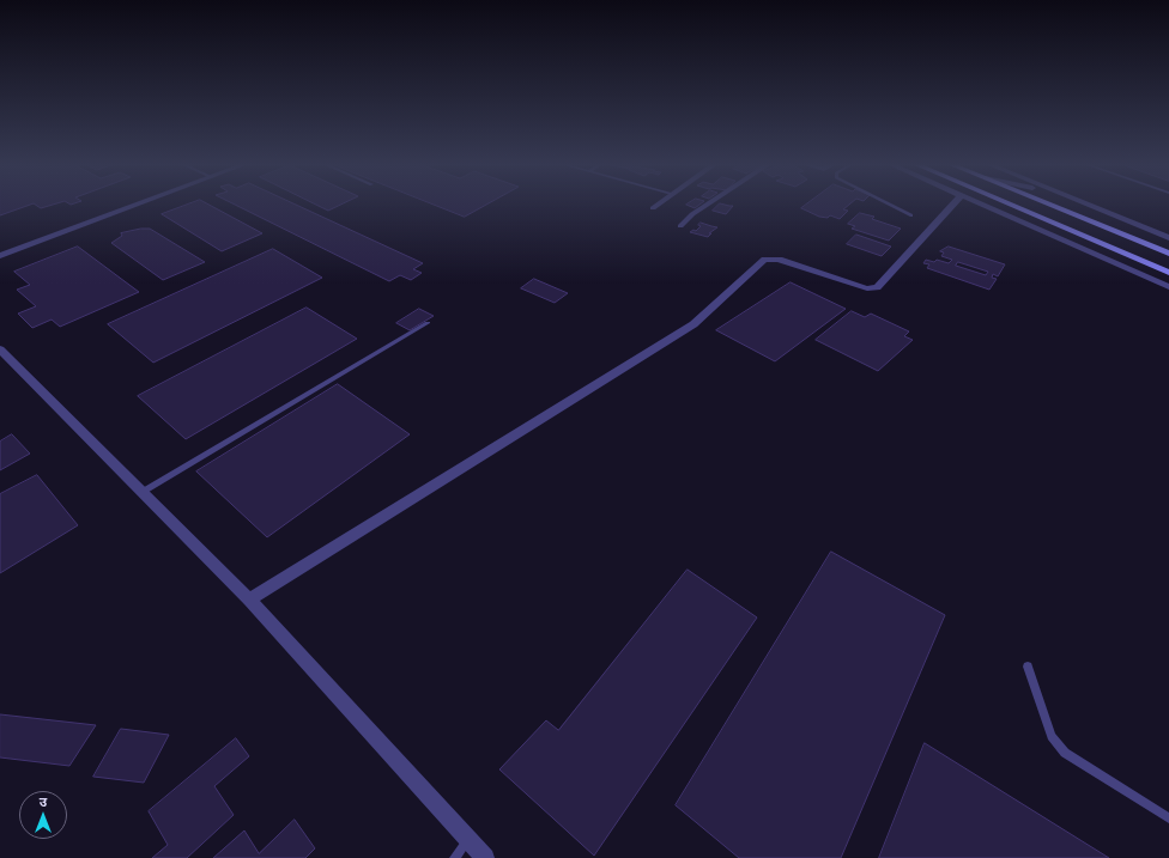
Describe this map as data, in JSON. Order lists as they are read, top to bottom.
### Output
{
  "north": "top"
}
